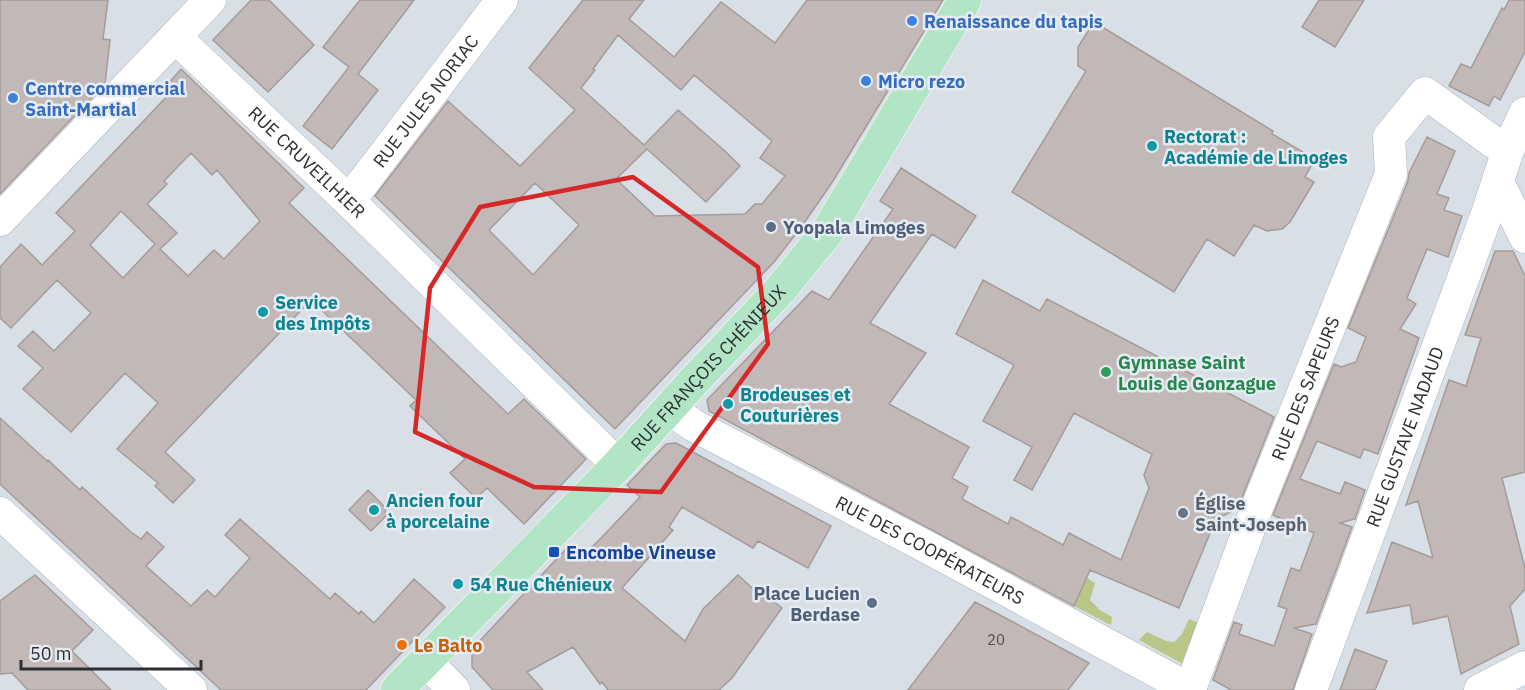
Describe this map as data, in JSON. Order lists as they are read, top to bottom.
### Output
{
  "streets": {
    "main road": ["RUE FRANÇOIS CHÉNIEUX"],
    "street": [
      "RUE JULES NORIAC",
      "RUE CRUVEILHIER",
      "RUE DES SAPEURS",
      "RUE GUSTAVE NADAUD",
      "RUE DES COOPÉRATEURS"
    ]
  },
  "crossings": [
    ["RUE JULES NORIAC", "RUE CRUVEILHIER"],
    ["RUE CRUVEILHIER", "RUE FRANÇOIS CHÉNIEUX"],
    ["RUE FRANÇOIS CHÉNIEUX", "RUE DES COOPÉRATEURS"],
    ["RUE DES SAPEURS", "RUE GUSTAVE NADAUD"],
    ["RUE DES SAPEURS", "RUE DES COOPÉRATEURS"]
  ],
  "places": {
    "other": [
      "Renaissance du tapis",
      "Micro rezo",
      "Centre commercial Saint-Martial",
      "Rectorat : Académie de Limoges",
      "Yoopala Limoges",
      "Service des Impôts",
      "Gymnase Saint Louis de Gonzague",
      "Brodeuses et Couturières",
      "Ancien four à porcelaine",
      "Église Saint-Joseph",
      "54 Rue Chénieux",
      "Place Lucien Berdase",
      "Le Balto"
    ],
    "transit": ["Encombe Vineuse"]
  },
  "house_numbers": ["20"],
  "scale_bar": "50 m"
}
